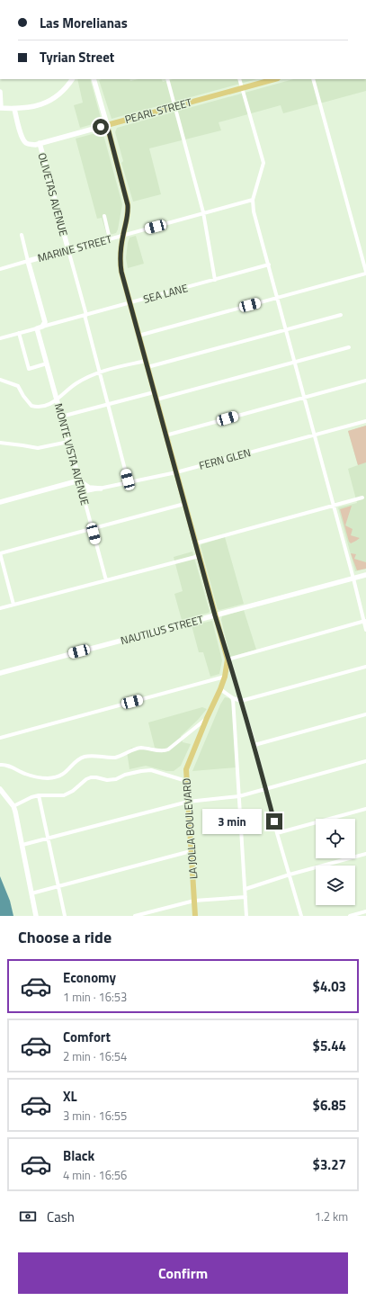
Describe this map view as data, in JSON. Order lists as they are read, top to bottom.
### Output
{
  "streets": {
    "main road": ["PEARL STREET", "LA JOLLA BOULEVARD"],
    "street": [
      "OLIVETAS AVENUE",
      "MARINE STREET",
      "SEA LANE",
      "MONTE VISTA AVENUE",
      "FERN GLEN",
      "NAUTILUS STREET"
    ]
  },
  "crossings": [
    ["PEARL STREET", "OLIVETAS AVENUE"],
    ["PEARL STREET", "LA JOLLA BOULEVARD"],
    ["OLIVETAS AVENUE", "MARINE STREET"],
    ["OLIVETAS AVENUE", "SEA LANE"],
    ["OLIVETAS AVENUE", "FERN GLEN"],
    ["MARINE STREET", "MONTE VISTA AVENUE"],
    ["MARINE STREET", "LA JOLLA BOULEVARD"],
    ["SEA LANE", "MONTE VISTA AVENUE"],
    ["SEA LANE", "LA JOLLA BOULEVARD"],
    ["MONTE VISTA AVENUE", "FERN GLEN"],
    ["FERN GLEN", "LA JOLLA BOULEVARD"],
    ["NAUTILUS STREET", "LA JOLLA BOULEVARD"]
  ],
  "page": {
    "banner": ["Las Morelianas", "Tyrian Street"],
    "bubble": "3 min",
    "heading": "Choose a ride",
    "list": [
      {
        "name": "Economy",
        "note": "1 min · 16:53",
        "value": "$4.03"
      },
      {
        "name": "Comfort",
        "note": "2 min · 16:54",
        "value": "$5.44"
      },
      {
        "name": "XL",
        "note": "3 min · 16:55",
        "value": "$6.85"
      },
      {
        "name": "Black",
        "note": "4 min · 16:56",
        "value": "$3.27"
      }
    ],
    "pay": ["Cash", "1.2 km"],
    "buttons": "Confirm"
  }
}
